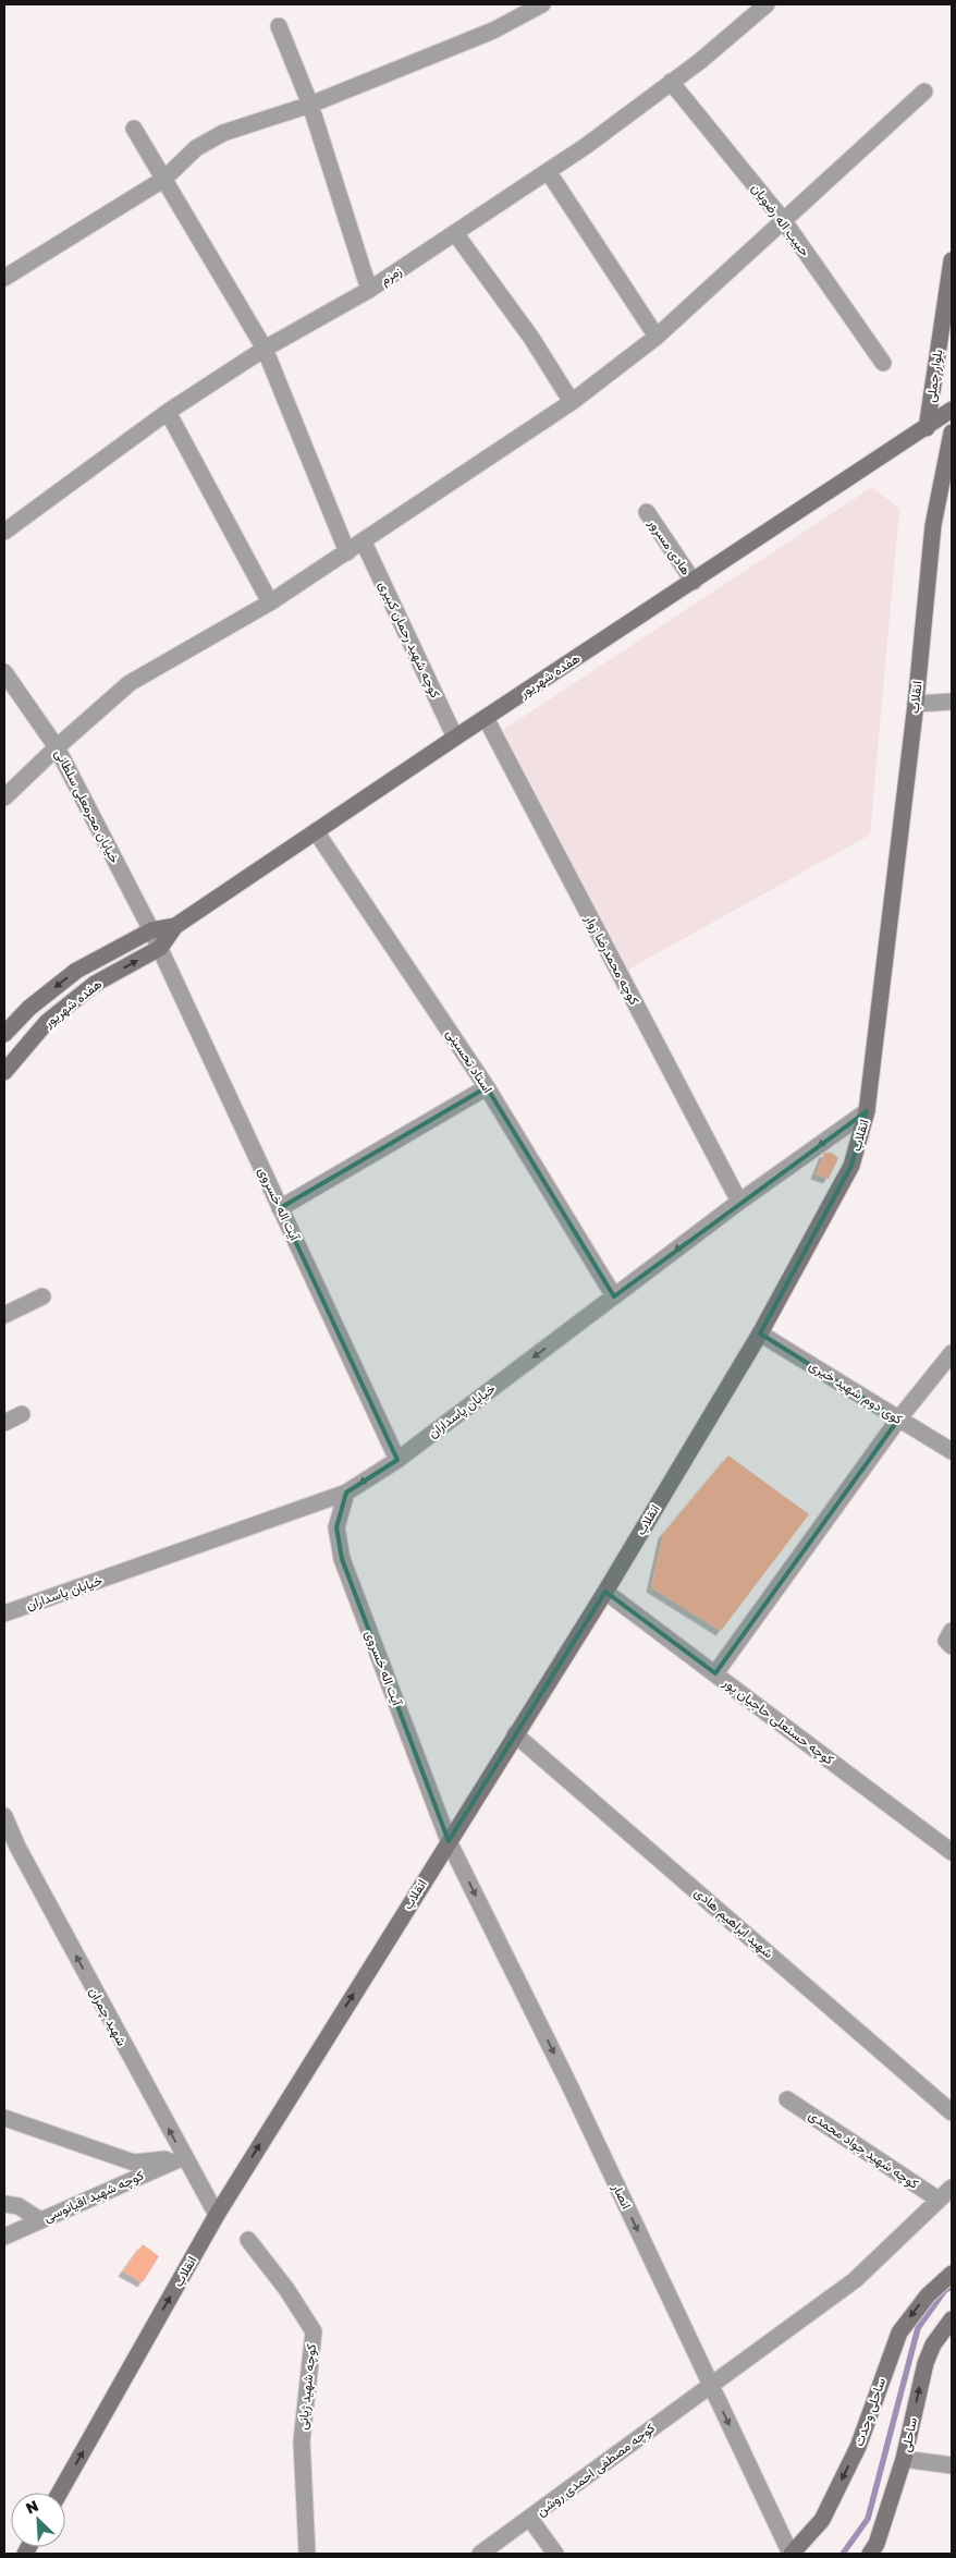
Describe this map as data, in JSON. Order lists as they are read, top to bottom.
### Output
{
  "streets": {
    "main road": [
      "بلوار چملی",
      "هفده شهریور",
      "انقلاب",
      "ساحلی وحدت",
      "ساحلی"
    ],
    "street": [
      "حبیب اله رضویان",
      "زمزم",
      "هادی مسرور",
      "کوچه شهید رحمان کبیری",
      "خیابان محرمعلی سلطانی",
      "کوچه محمدرضا زوار",
      "استاد تحسینی",
      "آیت اله خسروی",
      "کوی دوم شهید خیری",
      "خیابان پاسداران",
      "کوچه حسنعلی حاجیان پور",
      "شهید ابراهیم هادی",
      "شهید چمران",
      "کوچه شهید جواد محمدی",
      "کوچه شهید اقیانوسی",
      "انصار",
      "کوچه شهید ژیانی",
      "کوچه مصطفی احمدی روشن"
    ]
  },
  "crossings": [
    ["حبیب اله رضویان", "زمزم"],
    ["بلوار چملی", "هفده شهریور"],
    ["هادی مسرور", "هفده شهریور"],
    ["کوچه شهید رحمان کبیری", "هفده شهریور"],
    ["هفده شهریور", "خیابان محرمعلی سلطانی"],
    ["هفده شهریور", "کوچه محمدرضا زوار"],
    ["هفده شهریور", "استاد تحسینی"],
    ["هفده شهریور", "آیت اله خسروی"],
    ["انقلاب", "آیت اله خسروی"],
    ["انقلاب", "کوی دوم شهید خیری"],
    ["انقلاب", "خیابان پاسداران"],
    ["انقلاب", "کوچه حسنعلی حاجیان پور"],
    ["انقلاب", "شهید ابراهیم هادی"],
    ["انقلاب", "شهید چمران"],
    ["انقلاب", "انصار"],
    ["خیابان محرمعلی سلطانی", "آیت اله خسروی"],
    ["کوچه محمدرضا زوار", "خیابان پاسداران"],
    ["استاد تحسینی", "خیابان پاسداران"],
    ["آیت اله خسروی", "خیابان پاسداران"],
    ["آیت اله خسروی", "انصار"],
    ["شهید چمران", "کوچه شهید اقیانوسی"],
    ["کوچه شهید جواد محمدی", "کوچه مصطفی احمدی روشن"],
    ["انصار", "ساحلی وحدت"],
    ["انصار", "کوچه مصطفی احمدی روشن"]
  ],
  "one_way": [
    "خیابان پاسداران",
    "شهید چمران",
    "انصار",
    "ساحلی وحدت",
    "ساحلی"
  ],
  "north": "top left"
}
